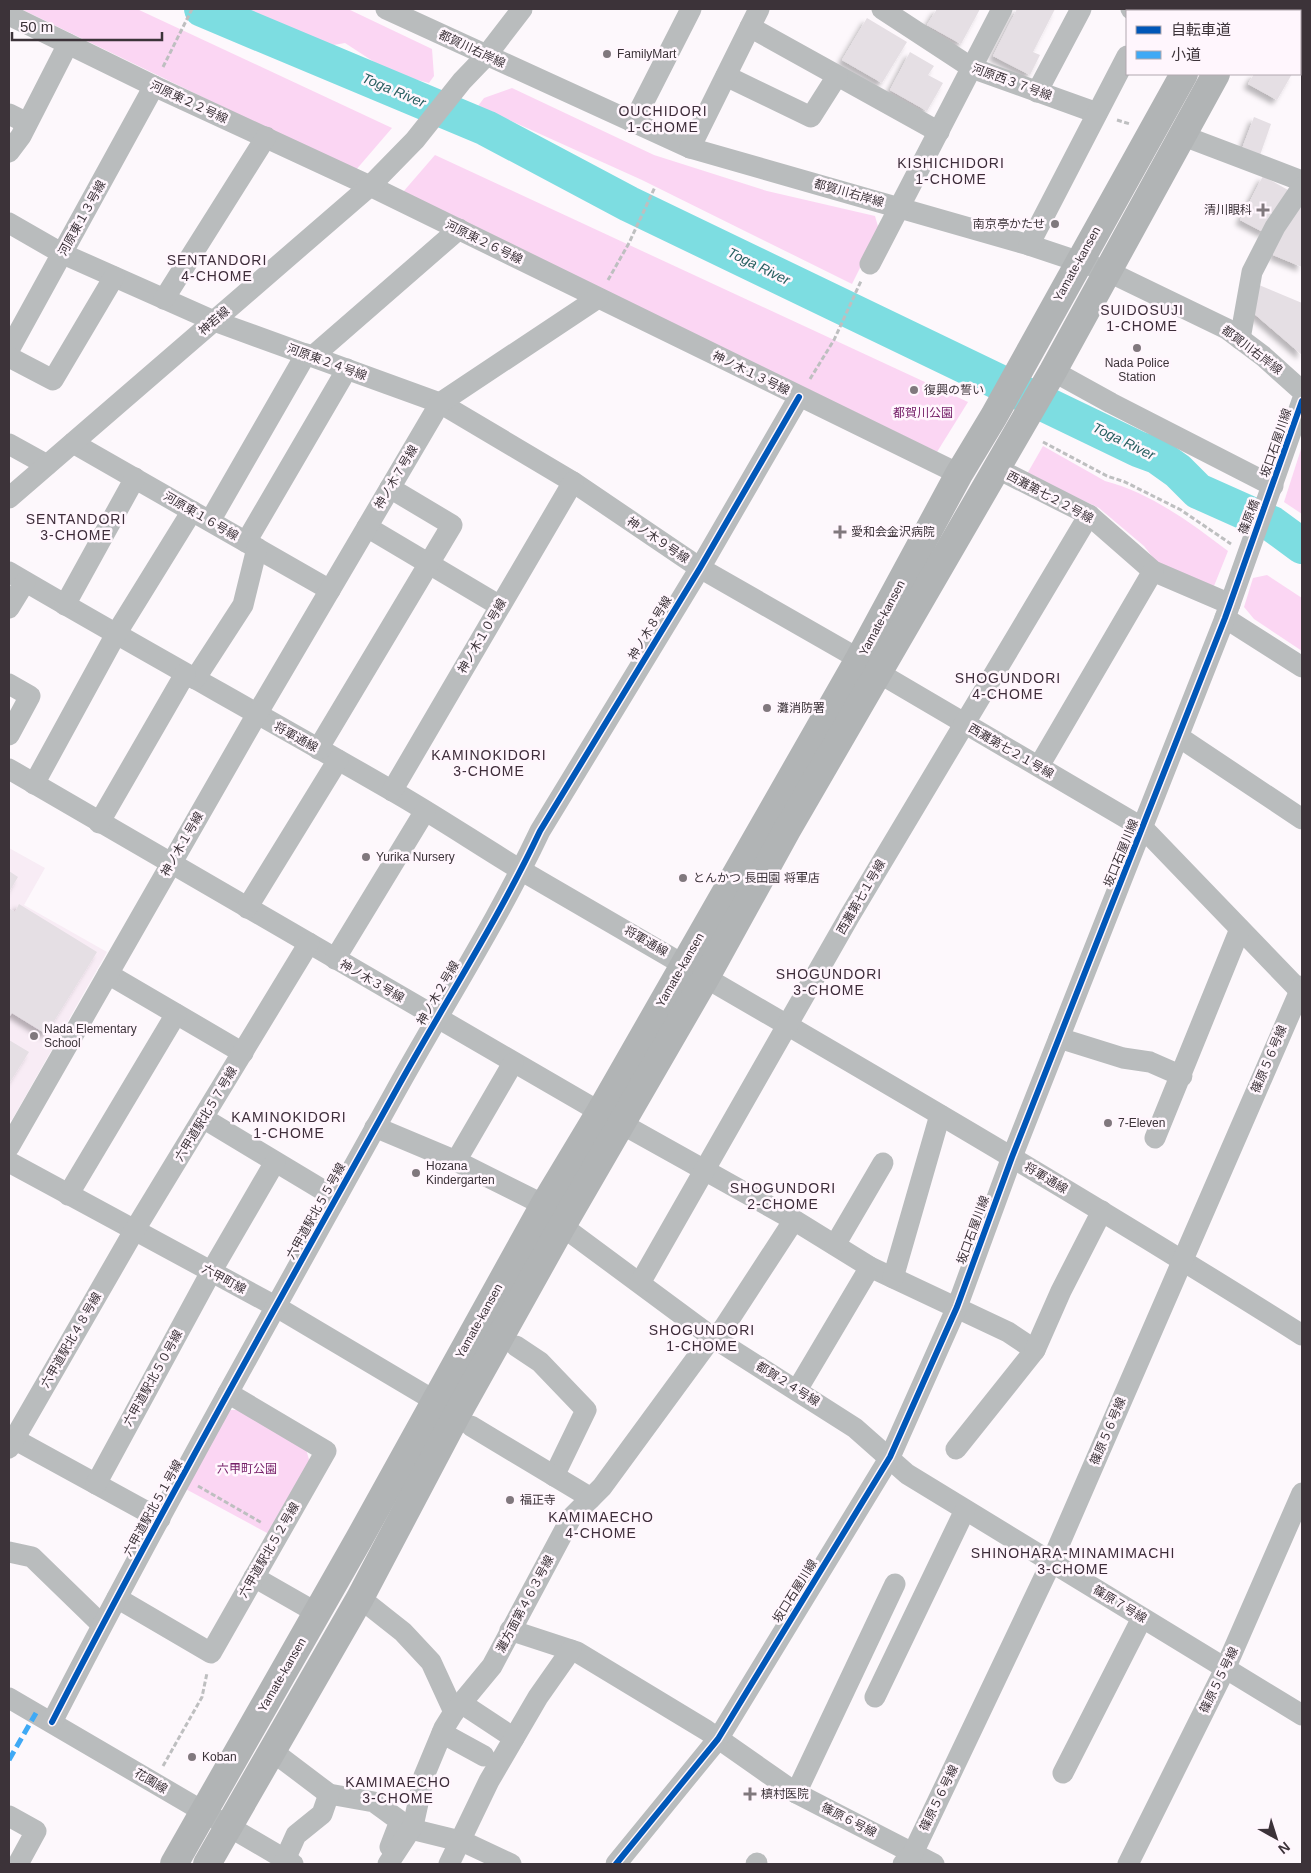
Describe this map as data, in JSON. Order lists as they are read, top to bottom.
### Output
{
  "streets": {
    "main road": ["Yamate-kansen"],
    "street": [
      "都賀川右岸線",
      "河原西３７号線",
      "河原東２２号線",
      "河原東１３号線",
      "河原東２６号線",
      "神若線",
      "河原東２４号線",
      "神ノ木１３号線",
      "坂口石屋川線",
      "神ノ木７号線",
      "西灘第七２２号線",
      "河原東１６号線",
      "篠原橋",
      "神ノ木９号線",
      "神ノ木８号線",
      "神ノ木１０号線",
      "将軍通線",
      "西灘第七２１号線",
      "神ノ木１号線",
      "西灘第七１号線",
      "神ノ木３号線",
      "神ノ木２号線",
      "篠原５６号線",
      "六甲道駅北５７号線",
      "六甲道駅北５５号線",
      "六甲町線",
      "六甲道駅北４８号線",
      "六甲道駅北５０号線",
      "都賀２４号線",
      "六甲道駅北５１号線",
      "六甲道駅北５２号線",
      "灘方面第４６３号線",
      "篠原７号線",
      "篠原５５号線",
      "花園線",
      "篠原６号線"
    ]
  },
  "crossings": [
    ["都賀川右岸線", "Yamate-kansen"],
    ["都賀川右岸線", "神若線"],
    ["河原東２２号線", "河原東１３号線"],
    ["河原東２２号線", "河原東２６号線"],
    ["河原東２２号線", "神若線"],
    ["河原東１３号線", "河原東２４号線"],
    ["河原東２６号線", "神若線"],
    ["河原東２６号線", "神ノ木１３号線"],
    ["河原東２６号線", "神ノ木７号線"],
    ["Yamate-kansen", "神ノ木１３号線"],
    ["Yamate-kansen", "西灘第七２２号線"],
    ["Yamate-kansen", "神ノ木９号線"],
    ["Yamate-kansen", "将軍通線"],
    ["Yamate-kansen", "西灘第七２１号線"],
    ["Yamate-kansen", "神ノ木３号線"],
    ["Yamate-kansen", "六甲町線"],
    ["Yamate-kansen", "都賀２４号線"],
    ["Yamate-kansen", "花園線"],
    ["神若線", "河原東２４号線"],
    ["神若線", "河原東１６号線"],
    ["河原東２４号線", "神ノ木７号線"],
    ["河原東２４号線", "神ノ木９号線"],
    ["神ノ木１３号線", "神ノ木７号線"],
    ["神ノ木１３号線", "神ノ木８号線"],
    ["坂口石屋川線", "西灘第七２２号線"],
    ["坂口石屋川線", "篠原橋"],
    ["坂口石屋川線", "将軍通線"],
    ["坂口石屋川線", "西灘第七２１号線"],
    ["坂口石屋川線", "神ノ木３号線"],
    ["坂口石屋川線", "都賀２４号線"],
    ["坂口石屋川線", "篠原７号線"],
    ["坂口石屋川線", "篠原６号線"],
    ["神ノ木７号線", "河原東１６号線"],
    ["神ノ木７号線", "神ノ木９号線"],
    ["神ノ木７号線", "将軍通線"],
    ["神ノ木７号線", "神ノ木１号線"],
    ["西灘第七２２号線", "西灘第七１号線"],
    ["神ノ木９号線", "神ノ木８号線"],
    ["神ノ木９号線", "神ノ木１０号線"],
    ["神ノ木９号線", "西灘第七２１号線"],
    ["神ノ木８号線", "将軍通線"],
    ["神ノ木８号線", "神ノ木２号線"],
    ["神ノ木１０号線", "将軍通線"],
    ["将軍通線", "神ノ木１号線"],
    ["将軍通線", "西灘第七１号線"],
    ["将軍通線", "神ノ木２号線"],
    ["将軍通線", "篠原５６号線"],
    ["西灘第七２１号線", "西灘第七１号線"],
    ["西灘第七２１号線", "篠原５６号線"],
    ["神ノ木１号線", "神ノ木３号線"],
    ["神ノ木１号線", "六甲道駅北５７号線"],
    ["西灘第七１号線", "神ノ木３号線"],
    ["西灘第七１号線", "都賀２４号線"],
    ["神ノ木３号線", "神ノ木２号線"],
    ["神ノ木３号線", "灘方面第４６３号線"],
    ["神ノ木２号線", "六甲道駅北５５号線"],
    ["篠原５６号線", "篠原７号線"],
    ["篠原５６号線", "篠原６号線"],
    ["六甲道駅北５７号線", "六甲町線"],
    ["六甲道駅北５７号線", "六甲道駅北４８号線"],
    ["六甲道駅北５５号線", "六甲町線"],
    ["六甲道駅北５５号線", "六甲道駅北５１号線"],
    ["六甲町線", "六甲道駅北４８号線"],
    ["六甲町線", "六甲道駅北５０号線"],
    ["六甲町線", "六甲道駅北５１号線"],
    ["都賀２４号線", "灘方面第４６３号線"],
    ["都賀２４号線", "篠原７号線"],
    ["六甲道駅北５１号線", "六甲道駅北５２号線"],
    ["六甲道駅北５１号線", "花園線"],
    ["灘方面第４６３号線", "篠原６号線"],
    ["篠原７号線", "篠原５５号線"]
  ],
  "districts": [
    "OUCHIDORI 1-CHOME",
    "KISHICHIDORI 1-CHOME",
    "SENTANDORI 4-CHOME",
    "SUIDOSUJI 1-CHOME",
    "SENTANDORI 3-CHOME",
    "SHOGUNDORI 4-CHOME",
    "KAMINOKIDORI 3-CHOME",
    "SHOGUNDORI 3-CHOME",
    "KAMINOKIDORI 1-CHOME",
    "SHOGUNDORI 2-CHOME",
    "SHOGUNDORI 1-CHOME",
    "KAMIMAECHO 4-CHOME",
    "SHINOHARA-MINAMIMACHI 3-CHOME",
    "KAMIMAECHO 3-CHOME"
  ],
  "water": ["Toga River"],
  "parks": ["都賀川公園", "六甲町公園"],
  "places": {
    "other": [
      "FamilyMart",
      "南京亭かたせ",
      "Nada Police Station",
      "復興の誓い",
      "灘消防署",
      "Yurika Nursery",
      "とんかつ 長田園 将軍店",
      "Nada Elementary School",
      "7-Eleven",
      "Hozana Kindergarten",
      "福正寺",
      "Koban"
    ],
    "health": ["清川眼科", "愛和会金沢病院", "槙村医院"]
  },
  "legend": ["自転車道", "小道"],
  "scale_bar": "50 m",
  "north": "bottom right"
}
